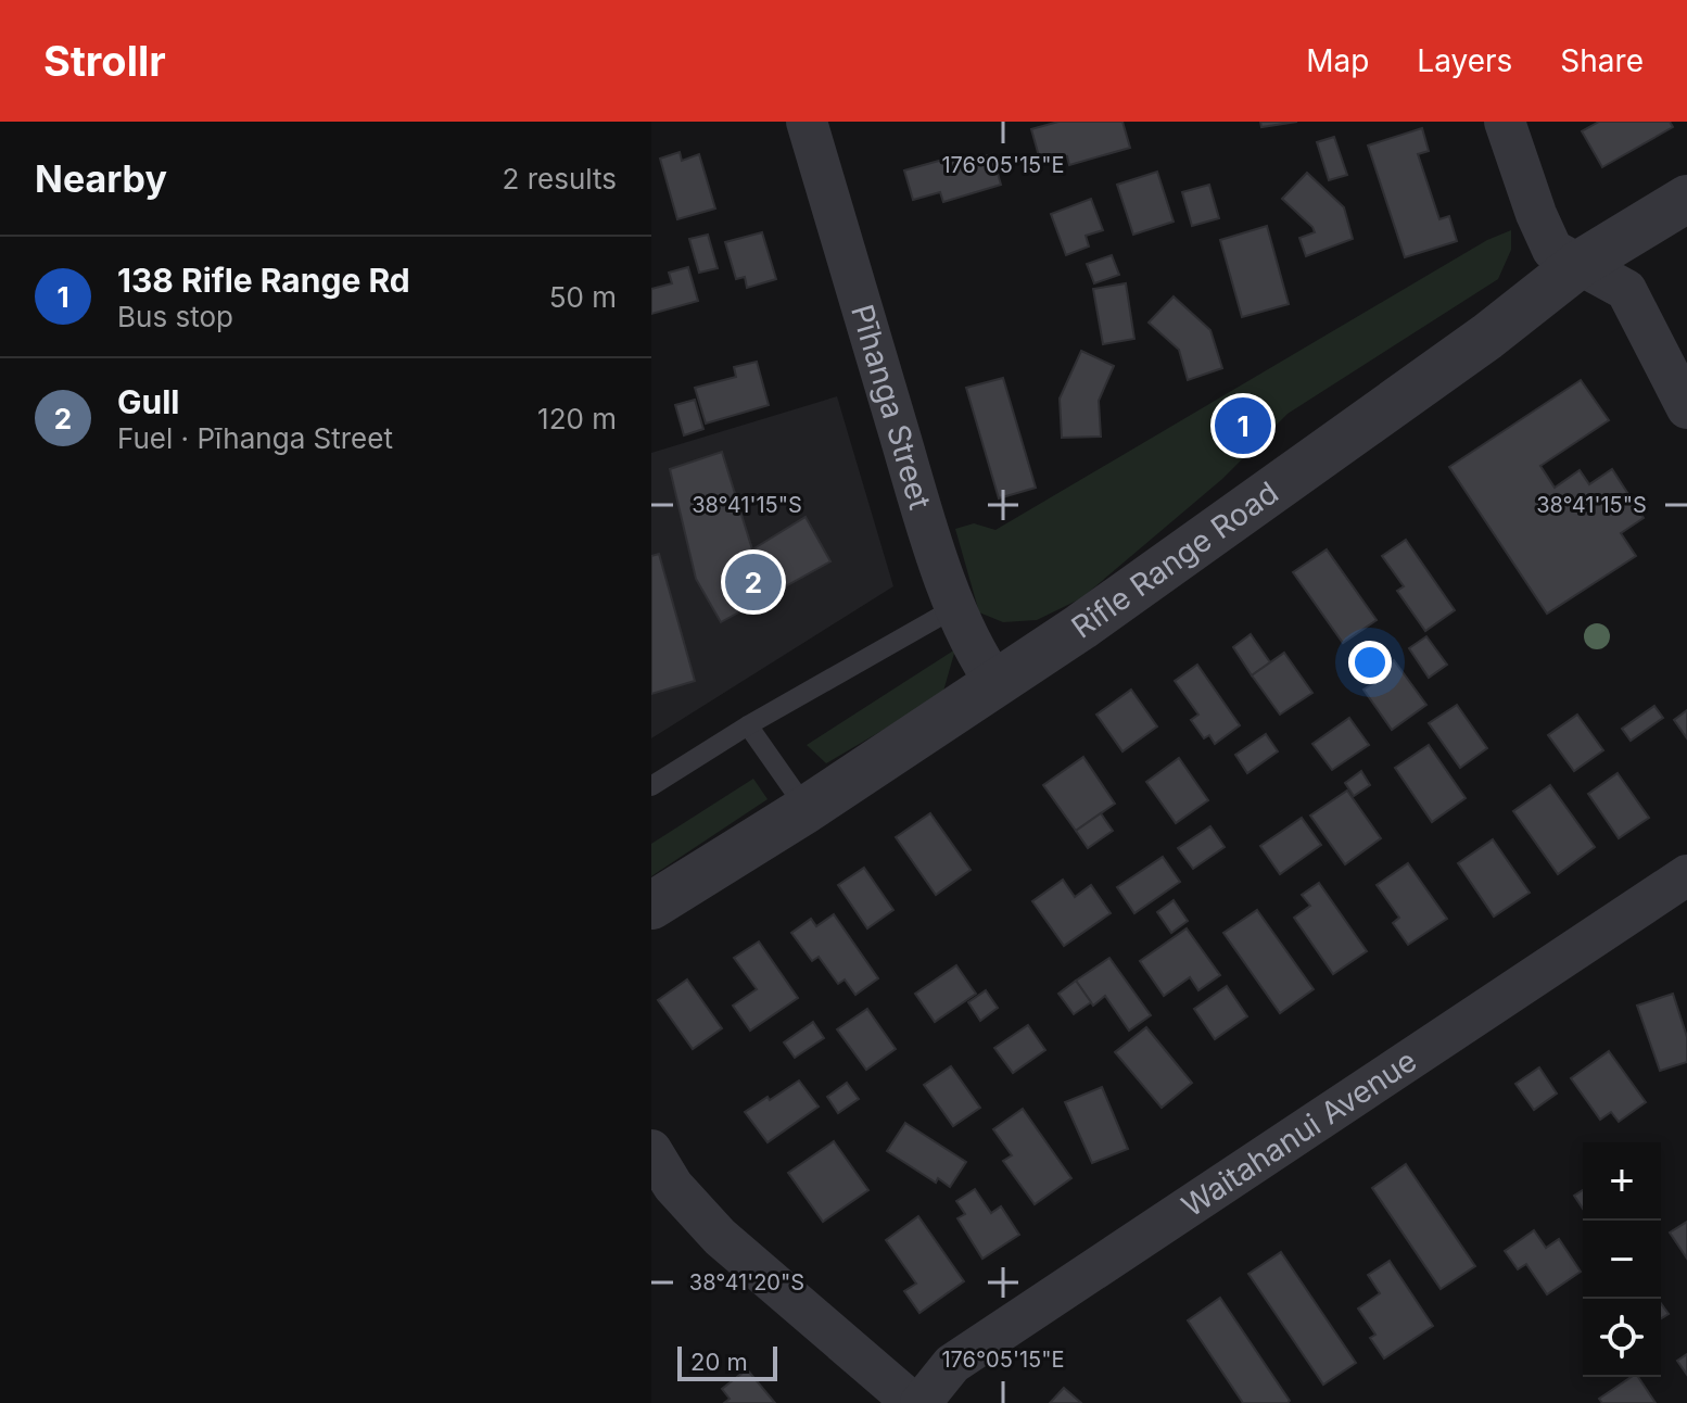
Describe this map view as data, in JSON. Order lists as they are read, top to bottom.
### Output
{
  "streets": {
    "street": ["Pīhanga Street", "Rifle Range Road", "Waitahanui Avenue"]
  },
  "crossings": [
    ["Pīhanga Street", "Rifle Range Road"]
  ],
  "scale_bar": "20 m",
  "page": {
    "header": "Strollr",
    "nav": ["Map", "Layers", "Share"],
    "heading": ["Nearby", "2 results"],
    "list": [
      {
        "mark": "1",
        "name": "138 Rifle Range Rd",
        "note": "Bus stop",
        "value": "50 m"
      },
      {
        "mark": "2",
        "name": "Gull",
        "note": "Fuel · Pīhanga Street",
        "value": "120 m"
      }
    ],
    "pins": ["1", "2"],
    "map_buttons": ["+", "−"],
    "scale": "20 m"
  },
  "coordinates": ["176°05'15\"E", "38°41'15\"S", "38°41'20\"S"]
}
